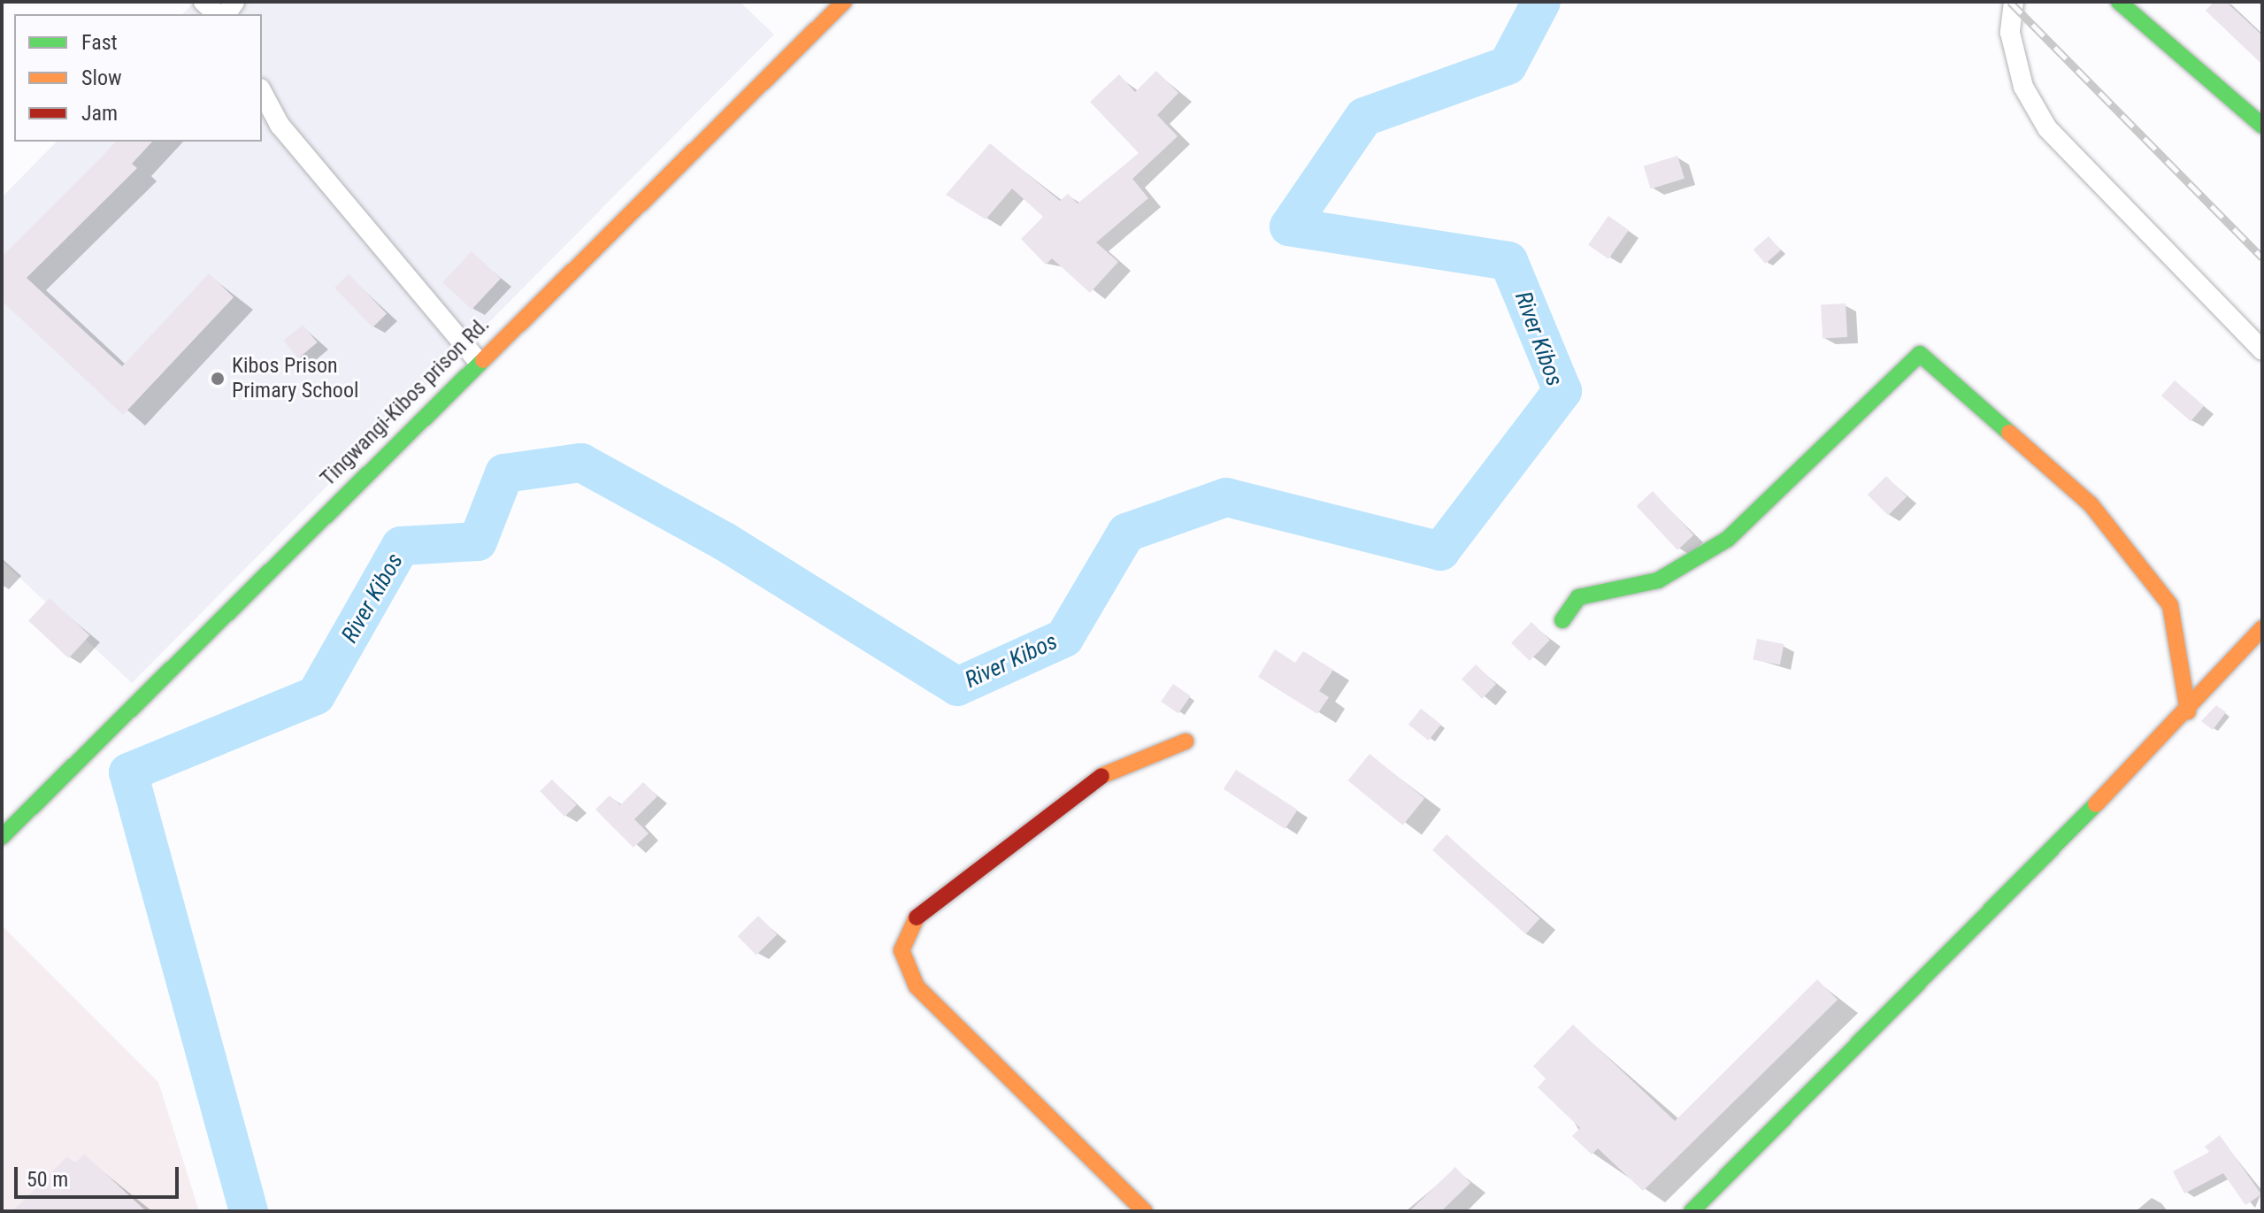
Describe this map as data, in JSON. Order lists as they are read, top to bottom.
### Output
{
  "streets": {
    "street": ["Tingwangi-Kibos prison Rd."]
  },
  "water": ["River Kibos"],
  "places": ["Kibos Prison Primary School"],
  "legend": ["Fast", "Slow", "Jam"],
  "scale_bar": "50 m"
}
